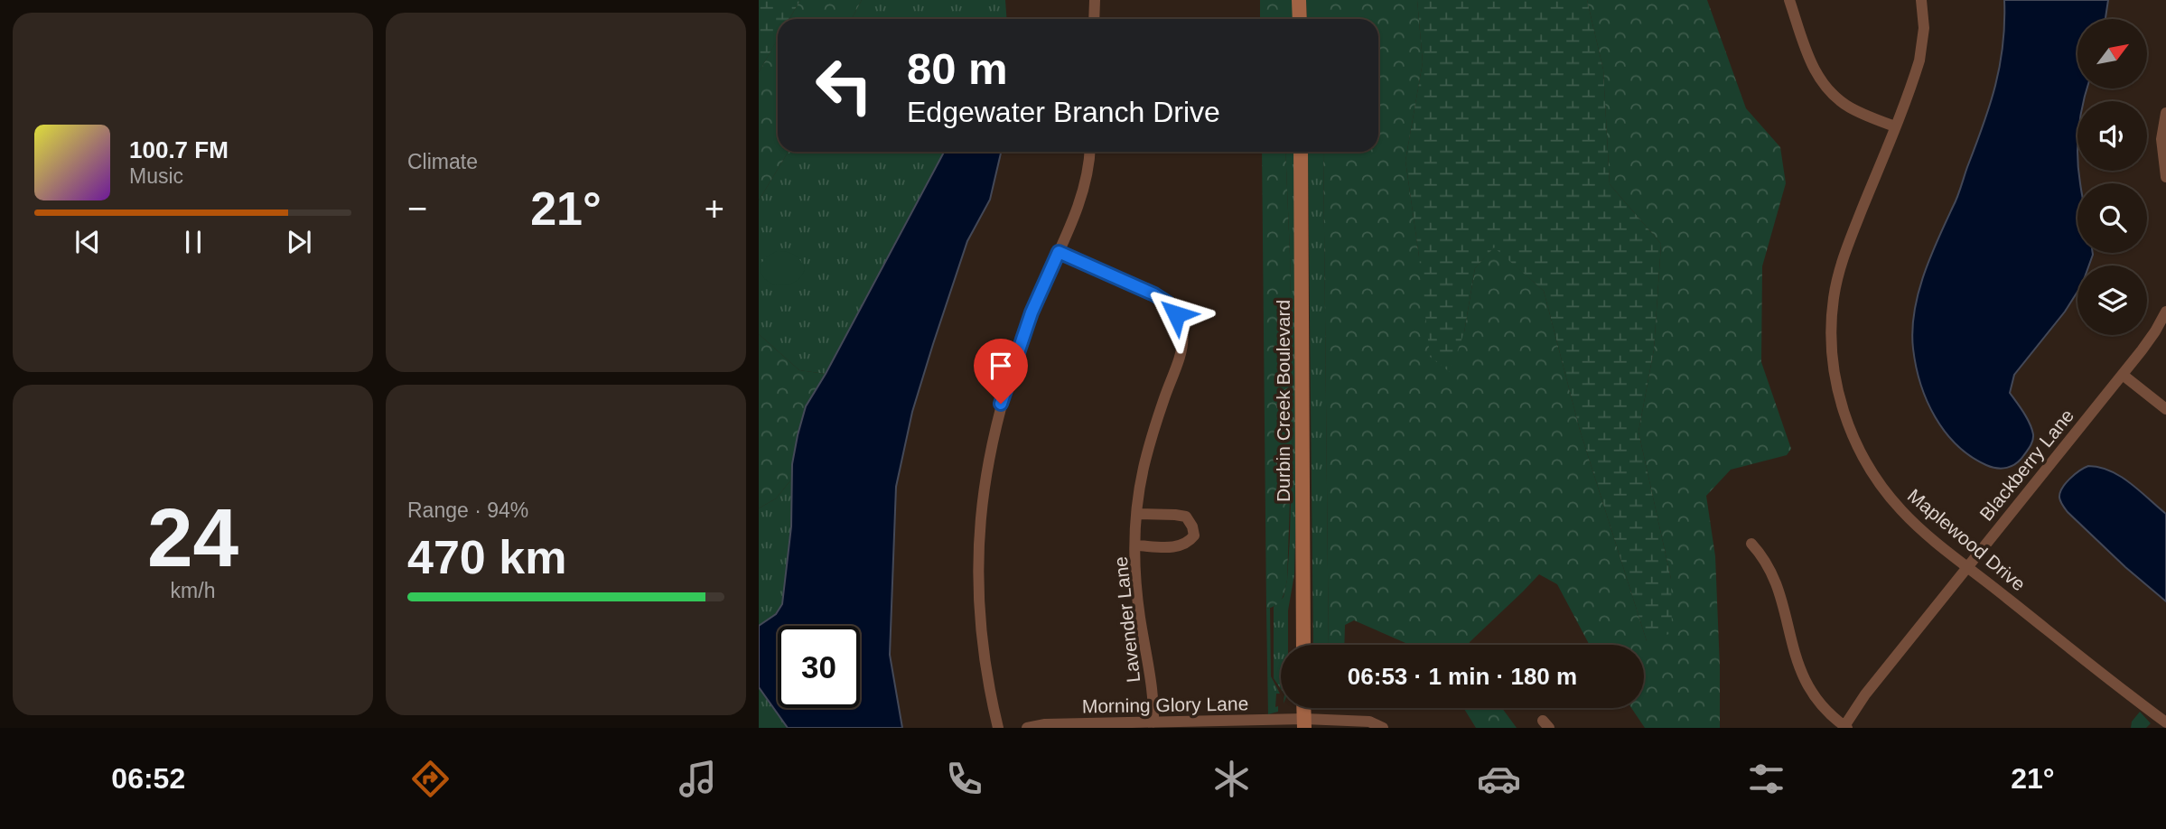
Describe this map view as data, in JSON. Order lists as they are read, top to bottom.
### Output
{
  "streets": {
    "street": [
      "Durbin Creek Boulevard",
      "Blackberry Lane",
      "Maplewood Drive",
      "Lavender Lane",
      "Morning Glory Lane"
    ]
  },
  "crossings": [
    ["Blackberry Lane", "Maplewood Drive"],
    ["Lavender Lane", "Morning Glory Lane"]
  ],
  "north": "top right",
  "page": {
    "tile": [
      "Climate",
      ["24", "km/h"],
      ["Range · 94%", "470 km"]
    ],
    "turn": ["80 m", "Edgewater Branch Drive"],
    "song": ["100.7 FM", "Music"],
    "heat": ["−", "21°", "+"],
    "limit": "30",
    "trip": "06:53 · 1 min · 180 m",
    "tabs": ["06:52", "21°"]
  }
}
